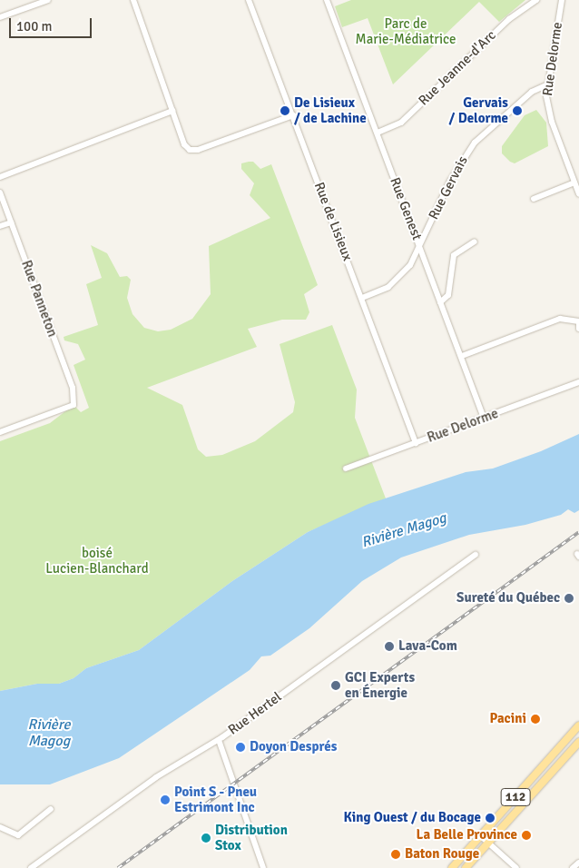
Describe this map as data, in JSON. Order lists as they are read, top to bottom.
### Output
{
  "streets": {
    "main road": ["112"],
    "street": [
      "Rue Delorme",
      "Rue Jeanne-d'Arc",
      "Rue Gervais",
      "Rue Genest",
      "Rue de Lisieux",
      "Rue Panneton",
      "Rue Hertel"
    ]
  },
  "crossings": [
    ["Rue Delorme", "Rue Gervais"],
    ["Rue Delorme", "Rue Genest"],
    ["Rue Delorme", "Rue de Lisieux"],
    ["Rue Jeanne-d'Arc", "Rue Genest"],
    ["Rue Gervais", "Rue Genest"],
    ["Rue Gervais", "Rue de Lisieux"]
  ],
  "water": ["Rivière Magog"],
  "parks": ["Parc de Marie-Médiatrice", "boisé Lucien-Blanchard"],
  "places": [
    "De Lisieux / de Lachine",
    "Gervais / Delorme",
    "Sureté du Québec",
    "Lava-Com",
    "GCI Experts en Énergie",
    "Pacini",
    "Doyon Després",
    "Point S - Pneu Estrimont Inc",
    "King Ouest / du Bocage",
    "La Belle Province",
    "Distribution Stox",
    "Baton Rouge"
  ],
  "scale_bar": "100 m"
}
